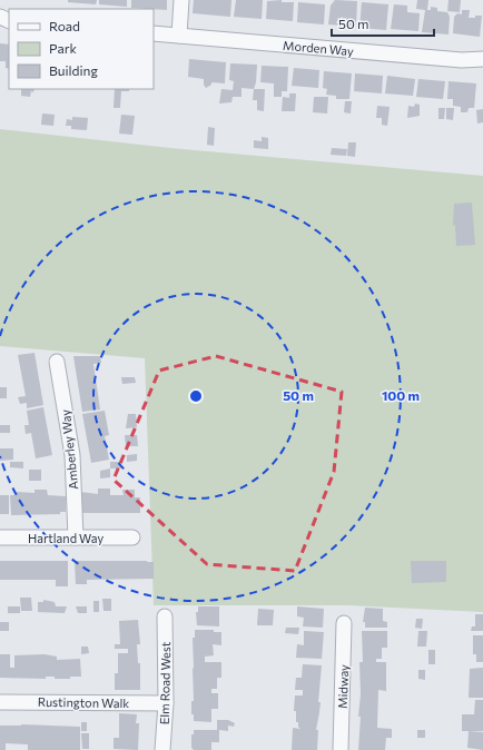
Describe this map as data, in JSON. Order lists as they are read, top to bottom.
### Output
{
  "streets": {
    "street": [
      "Morden Way",
      "Amberley Way",
      "Hartland Way",
      "Elm Road West",
      "Midway",
      "Rustington Walk"
    ]
  },
  "crossings": [
    ["Amberley Way", "Hartland Way"],
    ["Elm Road West", "Rustington Walk"]
  ],
  "legend": ["Road", "Park", "Building"],
  "scale_bar": "50 m",
  "rings": ["50 m", "100 m"]
}
